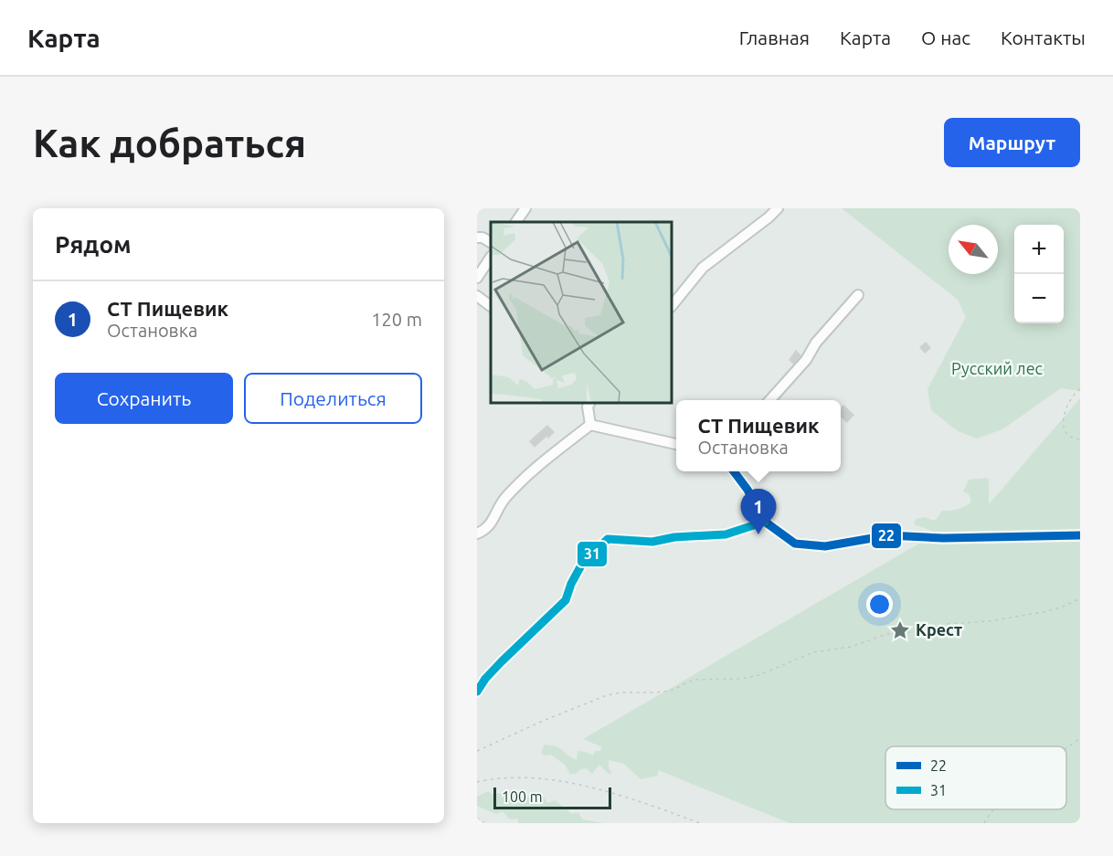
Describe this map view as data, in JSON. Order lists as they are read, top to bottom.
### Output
{
  "parks": ["Русский лес"],
  "places": {
    "place": ["Крест"]
  },
  "lines": ["transit line 22", "transit line 31"],
  "legend": ["22", "31"],
  "scale_bar": "100 m",
  "north": "top left",
  "page": {
    "header": "Карта",
    "nav": [
      "Главная",
      "Карта",
      "О нас",
      "Контакты"
    ],
    "buttons": [
      "Маршрут",
      ["Сохранить", "Поделиться"]
    ],
    "title": "Как добраться",
    "heading": "Рядом",
    "map_buttons": ["+", "−"],
    "list": [
      {
        "mark": "1",
        "name": "СТ Пищевик",
        "note": "Остановка",
        "value": "120 m"
      }
    ],
    "popup": ["СТ Пищевик", "Остановка"],
    "pins": "1",
    "scale": "100 m"
  }
}
